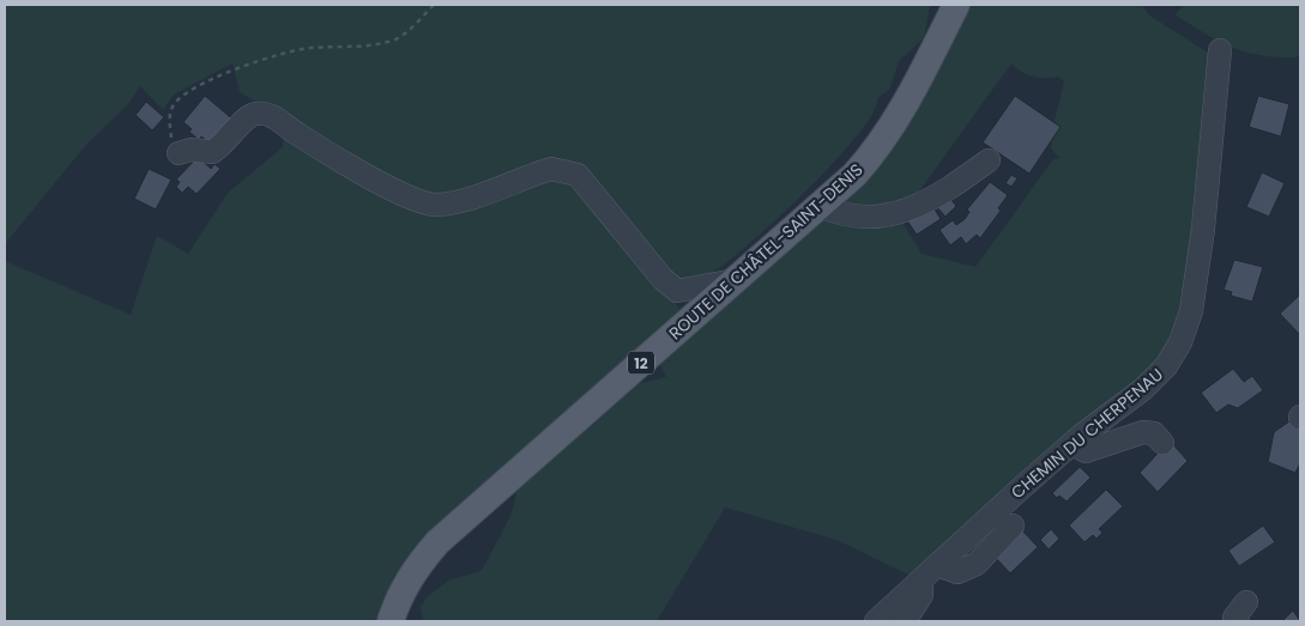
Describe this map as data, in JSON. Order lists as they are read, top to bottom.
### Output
{
  "streets": {
    "main road": ["ROUTE DE CHÂTEL-SAINT-DENIS", "12"],
    "street": ["CHEMIN DU CHERPENAU"]
  }
}
